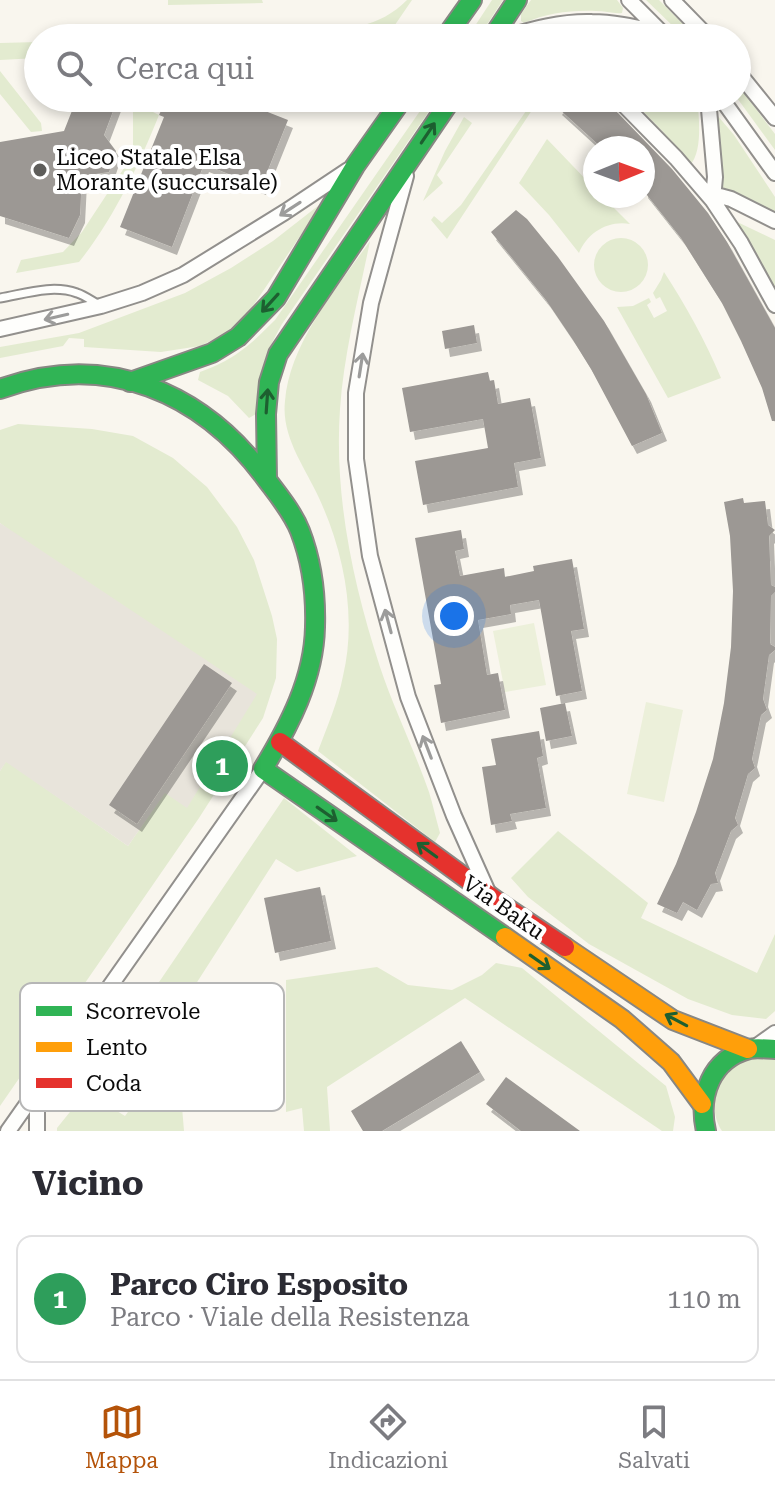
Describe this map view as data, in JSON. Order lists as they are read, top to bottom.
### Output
{
  "streets": {
    "main road": ["Via Baku"]
  },
  "places": ["Liceo Statale Elsa Morante (succursale)"],
  "legend": ["Scorrevole", "Lento", "Coda"],
  "north": "right",
  "page": {
    "search": "Cerca qui",
    "pins": "1",
    "heading": "Vicino",
    "list": [
      {
        "mark": "1",
        "name": "Parco Ciro Esposito",
        "note": "Parco · Viale della Resistenza",
        "value": "110 m"
      }
    ],
    "nav": ["Mappa", "Indicazioni", "Salvati"]
  }
}
